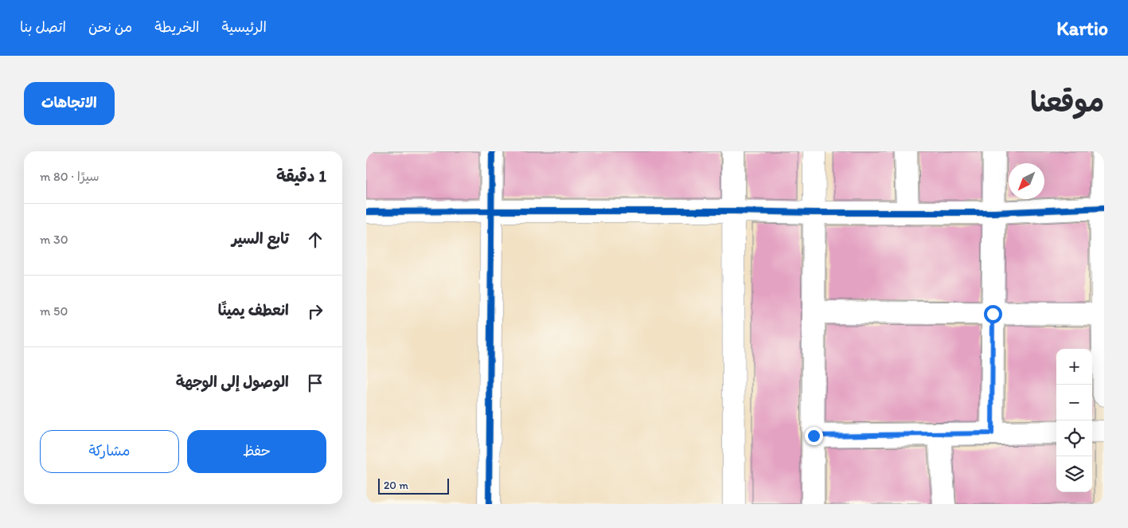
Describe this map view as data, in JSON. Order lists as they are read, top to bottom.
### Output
{
  "scale_bar": "20 m",
  "north": "bottom left",
  "page": {
    "header": "Kartio",
    "nav": [
      "الرئيسية",
      "الخريطة",
      "من نحن",
      "اتصل بنا"
    ],
    "title": "موقعنا",
    "buttons": [
      "الاتجاهات",
      ["حفظ", "مشاركة"]
    ],
    "heading": ["1 دقيقة", "سيرًا · 80 m"],
    "list": [
      ["تابع السير", "30 m"],
      ["انعطف يمينًا", "50 m"],
      "الوصول إلى الوجهة"
    ],
    "map_buttons": ["+", "−"],
    "scale": "20 m"
  }
}
